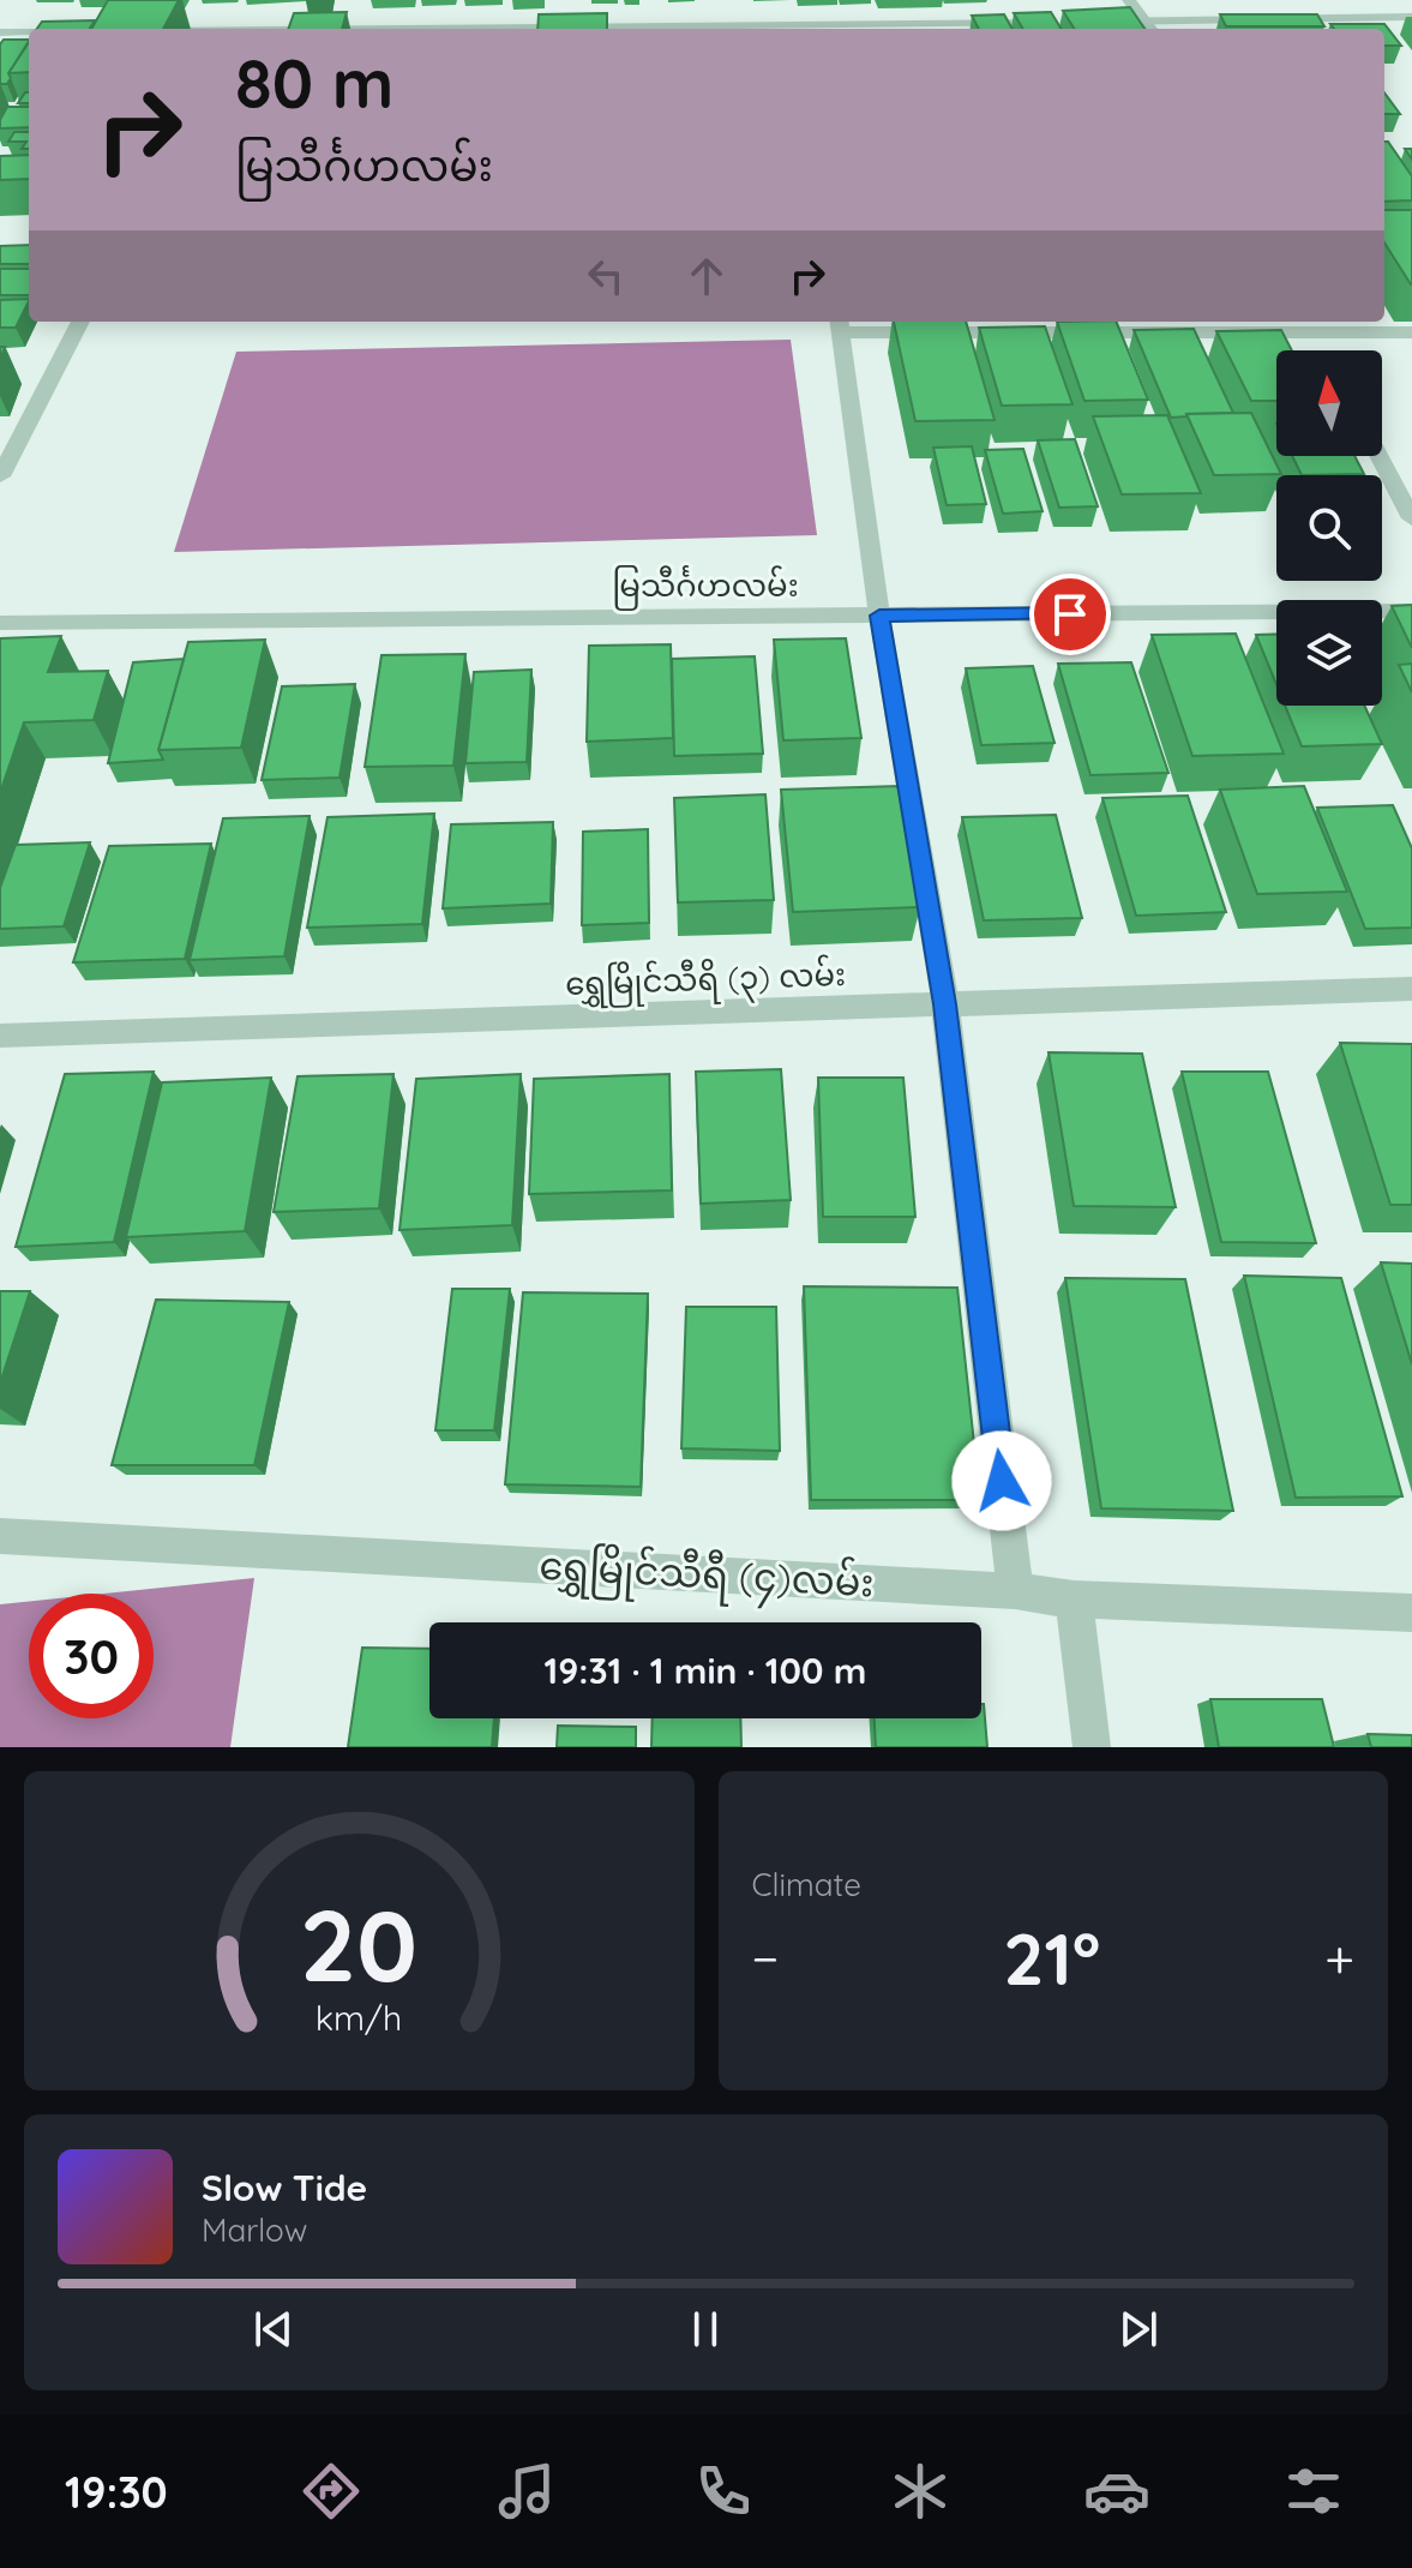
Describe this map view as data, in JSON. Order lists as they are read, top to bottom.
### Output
{
  "streets": {
    "street": ["မြသီင်္ဂဟလမ်း", "ရွှေမြိုင်သီရိ (၃) လမ်း", "ရွှေမြိုင်သီရီ (၄)လမ်း"]
  },
  "north": "top",
  "page": {
    "turn": ["80 m", "မြသီင်္ဂဟလမ်း"],
    "limit": "30",
    "trip": "19:31 · 1 min · 100 m",
    "tile": "Climate",
    "heat": ["−", "21°", "+"],
    "song": ["Slow Tide", "Marlow"],
    "tabs": "19:30",
    "gauge": ["20", "km/h"]
  }
}
